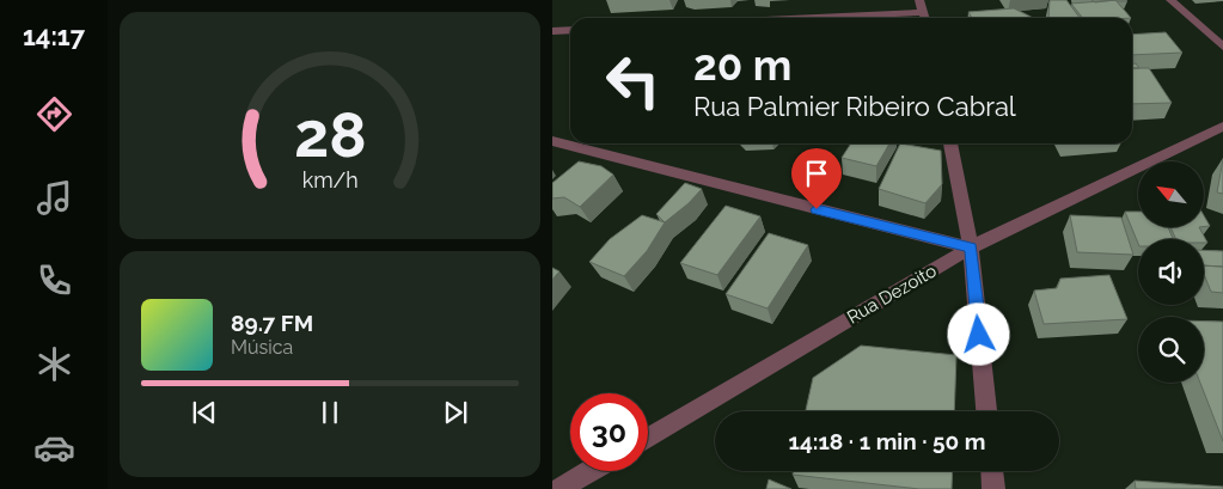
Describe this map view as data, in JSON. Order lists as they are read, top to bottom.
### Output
{
  "streets": {
    "street": ["Rua Dezoito"]
  },
  "north": "top left",
  "page": {
    "tabs": "14:17",
    "turn": ["20 m", "Rua Palmier Ribeiro Cabral"],
    "song": ["89.7 FM", "Música"],
    "limit": "30",
    "trip": "14:18 · 1 min · 50 m",
    "gauge": ["28", "km/h"]
  }
}
